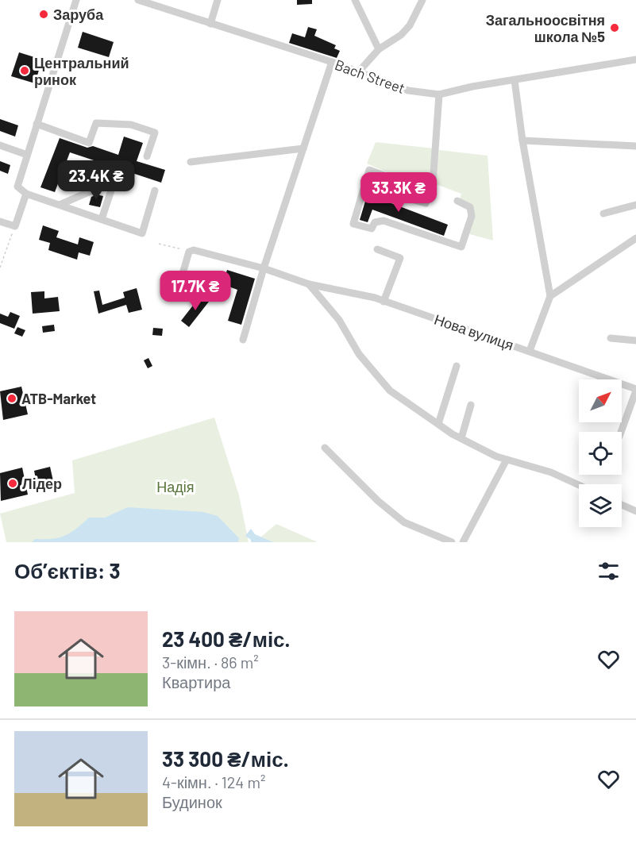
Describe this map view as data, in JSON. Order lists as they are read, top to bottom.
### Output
{
  "streets": {
    "street": ["Bach Street", "Нова вулиця"]
  },
  "parks": ["Надія"],
  "places": [
    "Заруба",
    "Загальноосвітня школа №5",
    "Центральний ринок",
    "ATB-Market",
    "Лідер"
  ],
  "north": "top right",
  "page": {
    "price": ["23.4K ₴", "33.3K ₴", "17.7K ₴"],
    "heading": "Об’єктів: 3",
    "list": [
      {
        "name": "23 400 ₴/міс.",
        "note": "3-кімн. · 86 m² · Квартира"
      },
      {
        "name": "33 300 ₴/міс.",
        "note": "4-кімн. · 124 m² · Будинок"
      }
    ]
  }
}
